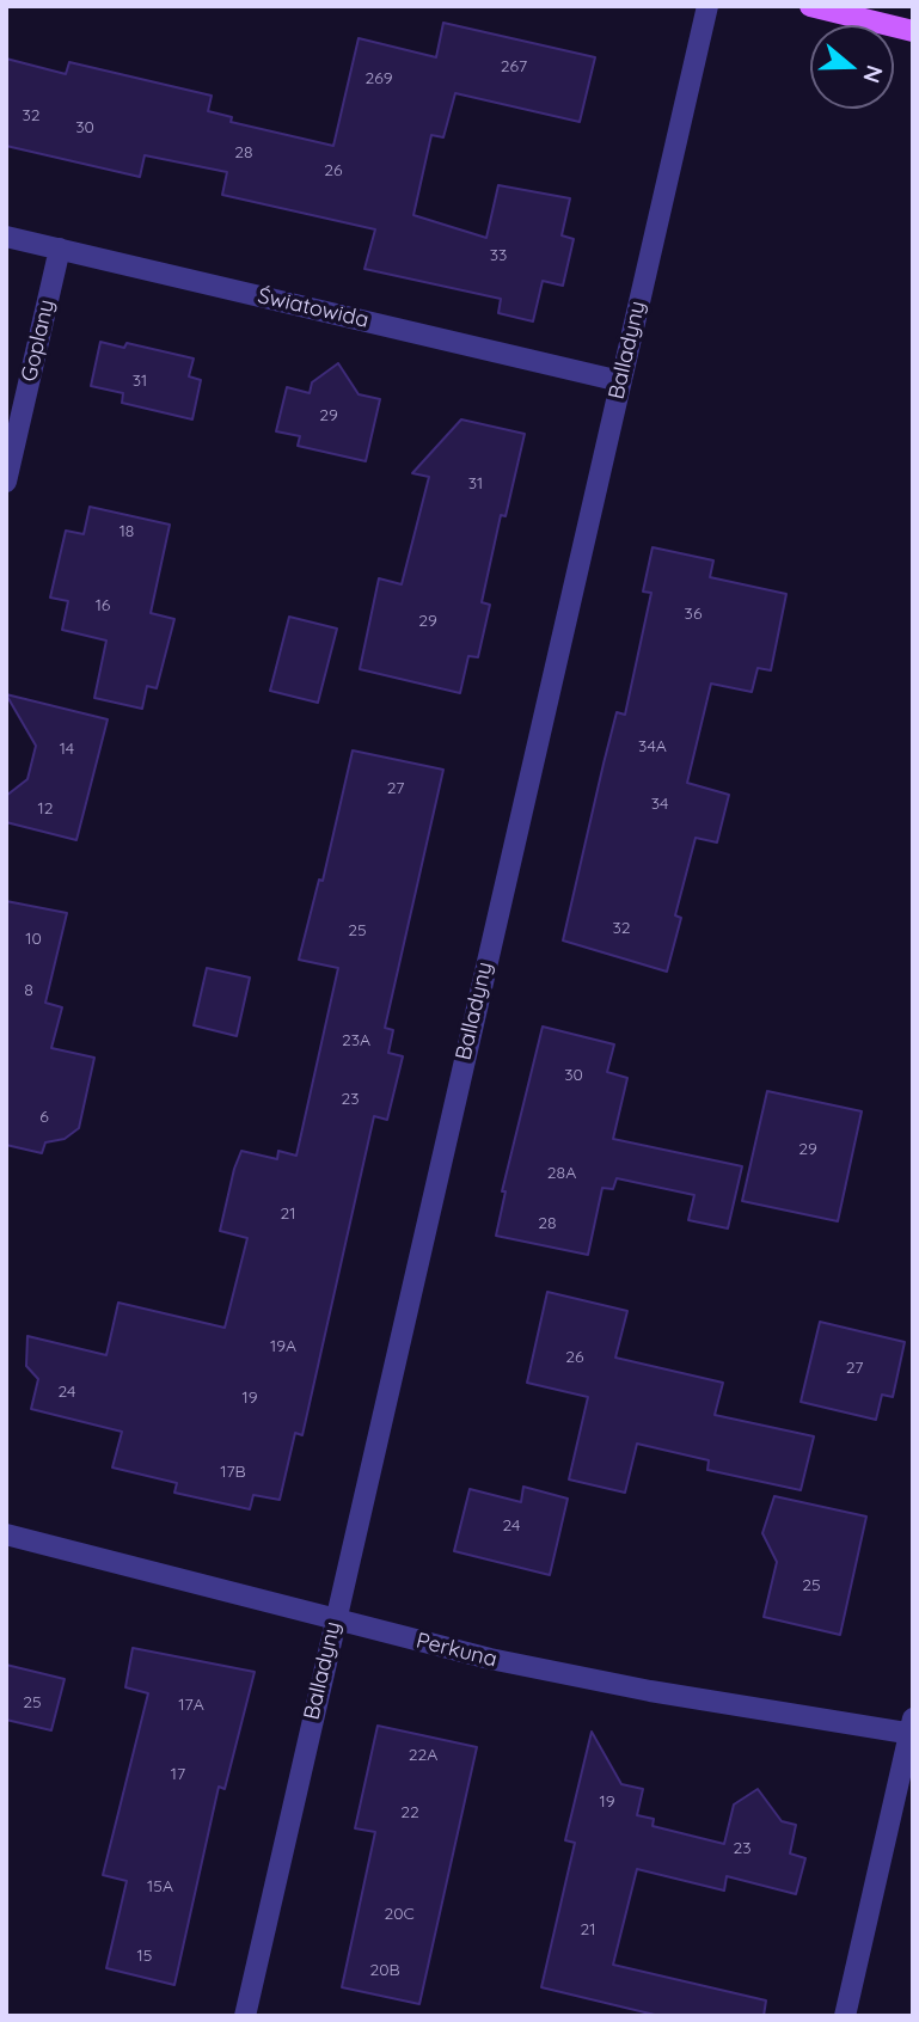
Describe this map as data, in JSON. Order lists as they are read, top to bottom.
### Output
{
  "streets": {
    "street": [
      "Światowida",
      "Goplany",
      "Balladyny",
      "Perkuna"
    ]
  },
  "crossings": [
    ["Światowida", "Goplany"],
    ["Światowida", "Balladyny"],
    ["Balladyny", "Perkuna"]
  ],
  "house_numbers": [
    "267",
    "269",
    "32",
    "30",
    "28",
    "26",
    "33",
    "31",
    "29",
    "31",
    "18",
    "16",
    "36",
    "29",
    "34A",
    "14",
    "27",
    "34",
    "12",
    "32",
    "25",
    "10",
    "8",
    "23A",
    "30",
    "23",
    "6",
    "29",
    "28A",
    "21",
    "28",
    "19A",
    "26",
    "27",
    "24",
    "19",
    "17B",
    "24",
    "25",
    "25",
    "17A",
    "22A",
    "17",
    "19",
    "22",
    "23",
    "15A",
    "20C",
    "21",
    "15",
    "20B"
  ],
  "north": "right"
}
